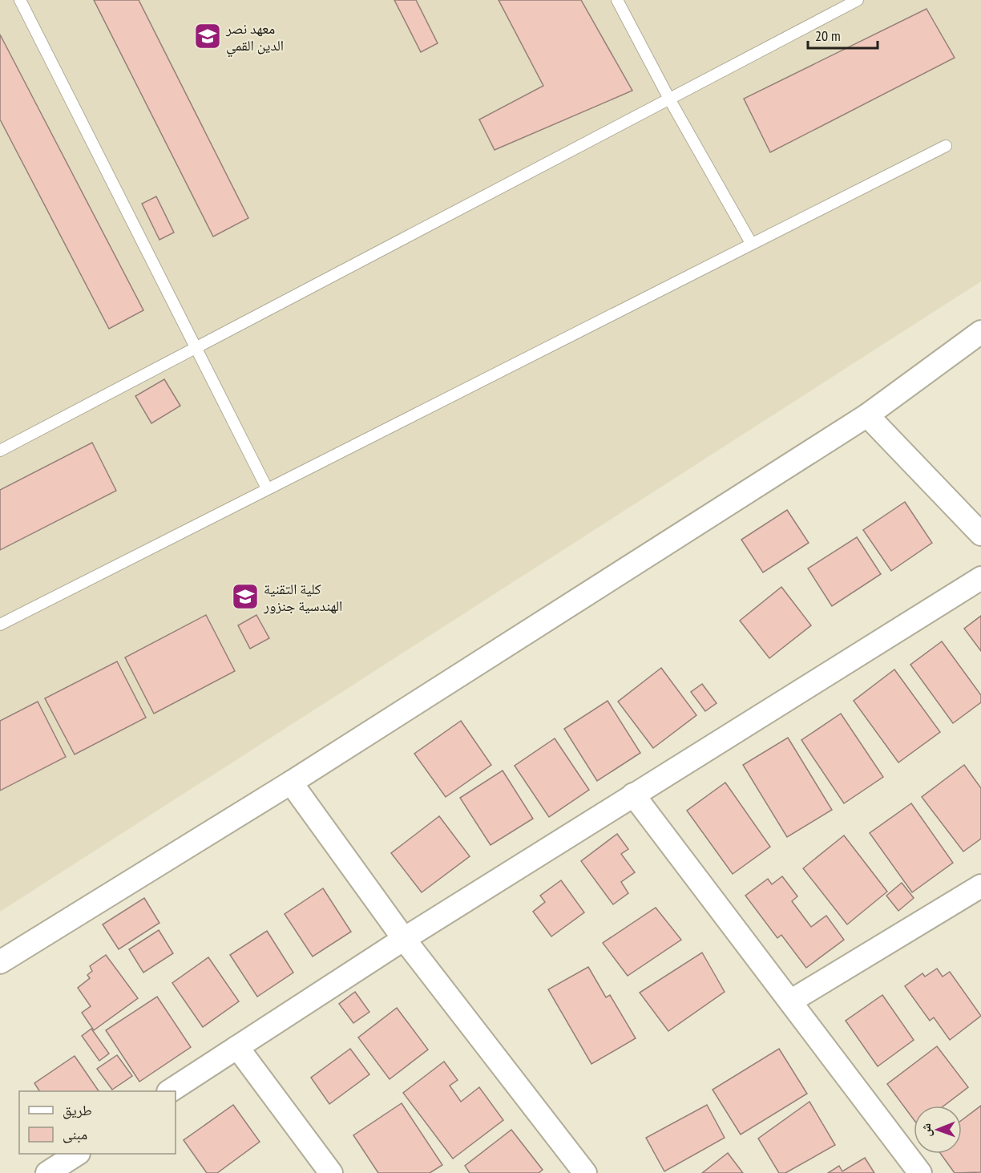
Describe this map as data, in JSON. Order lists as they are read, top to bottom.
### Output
{
  "places": {
    "school or university": ["معهد نصر الدين القمي", "كلية التقنية الهندسية جنزور"]
  },
  "legend": ["طريق", "مبنى"],
  "scale_bar": "20 m",
  "north": "left"
}
